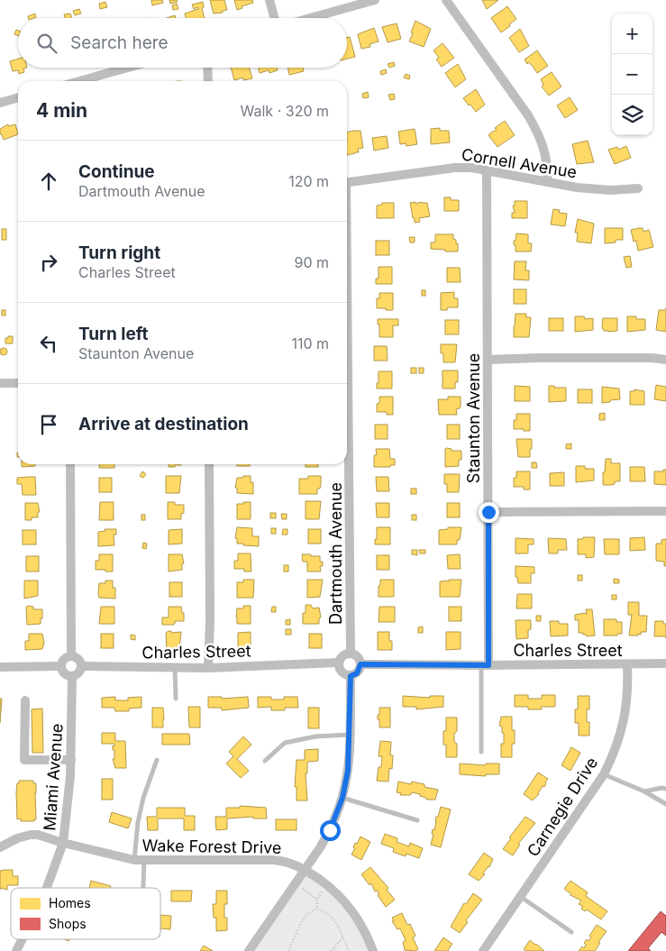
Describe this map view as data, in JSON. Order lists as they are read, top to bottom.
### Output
{
  "streets": {
    "street": [
      "Cornell Avenue",
      "Staunton Avenue",
      "Dartmouth Avenue",
      "Charles Street",
      "Miami Avenue",
      "Carnegie Drive",
      "Wake Forest Drive"
    ]
  },
  "crossings": [
    ["Cornell Avenue", "Staunton Avenue"],
    ["Staunton Avenue", "Charles Street"],
    ["Dartmouth Avenue", "Charles Street"],
    ["Charles Street", "Miami Avenue"],
    ["Charles Street", "Carnegie Drive"],
    ["Miami Avenue", "Wake Forest Drive"]
  ],
  "legend": ["Homes", "Shops"],
  "page": {
    "map_buttons": ["+", "−"],
    "search": "Search here",
    "heading": ["4 min", "Walk · 320 m"],
    "list": [
      ["Continue", "Dartmouth Avenue", "120 m"],
      ["Turn right", "Charles Street", "90 m"],
      ["Turn left", "Staunton Avenue", "110 m"],
      "Arrive at destination"
    ]
  }
}
